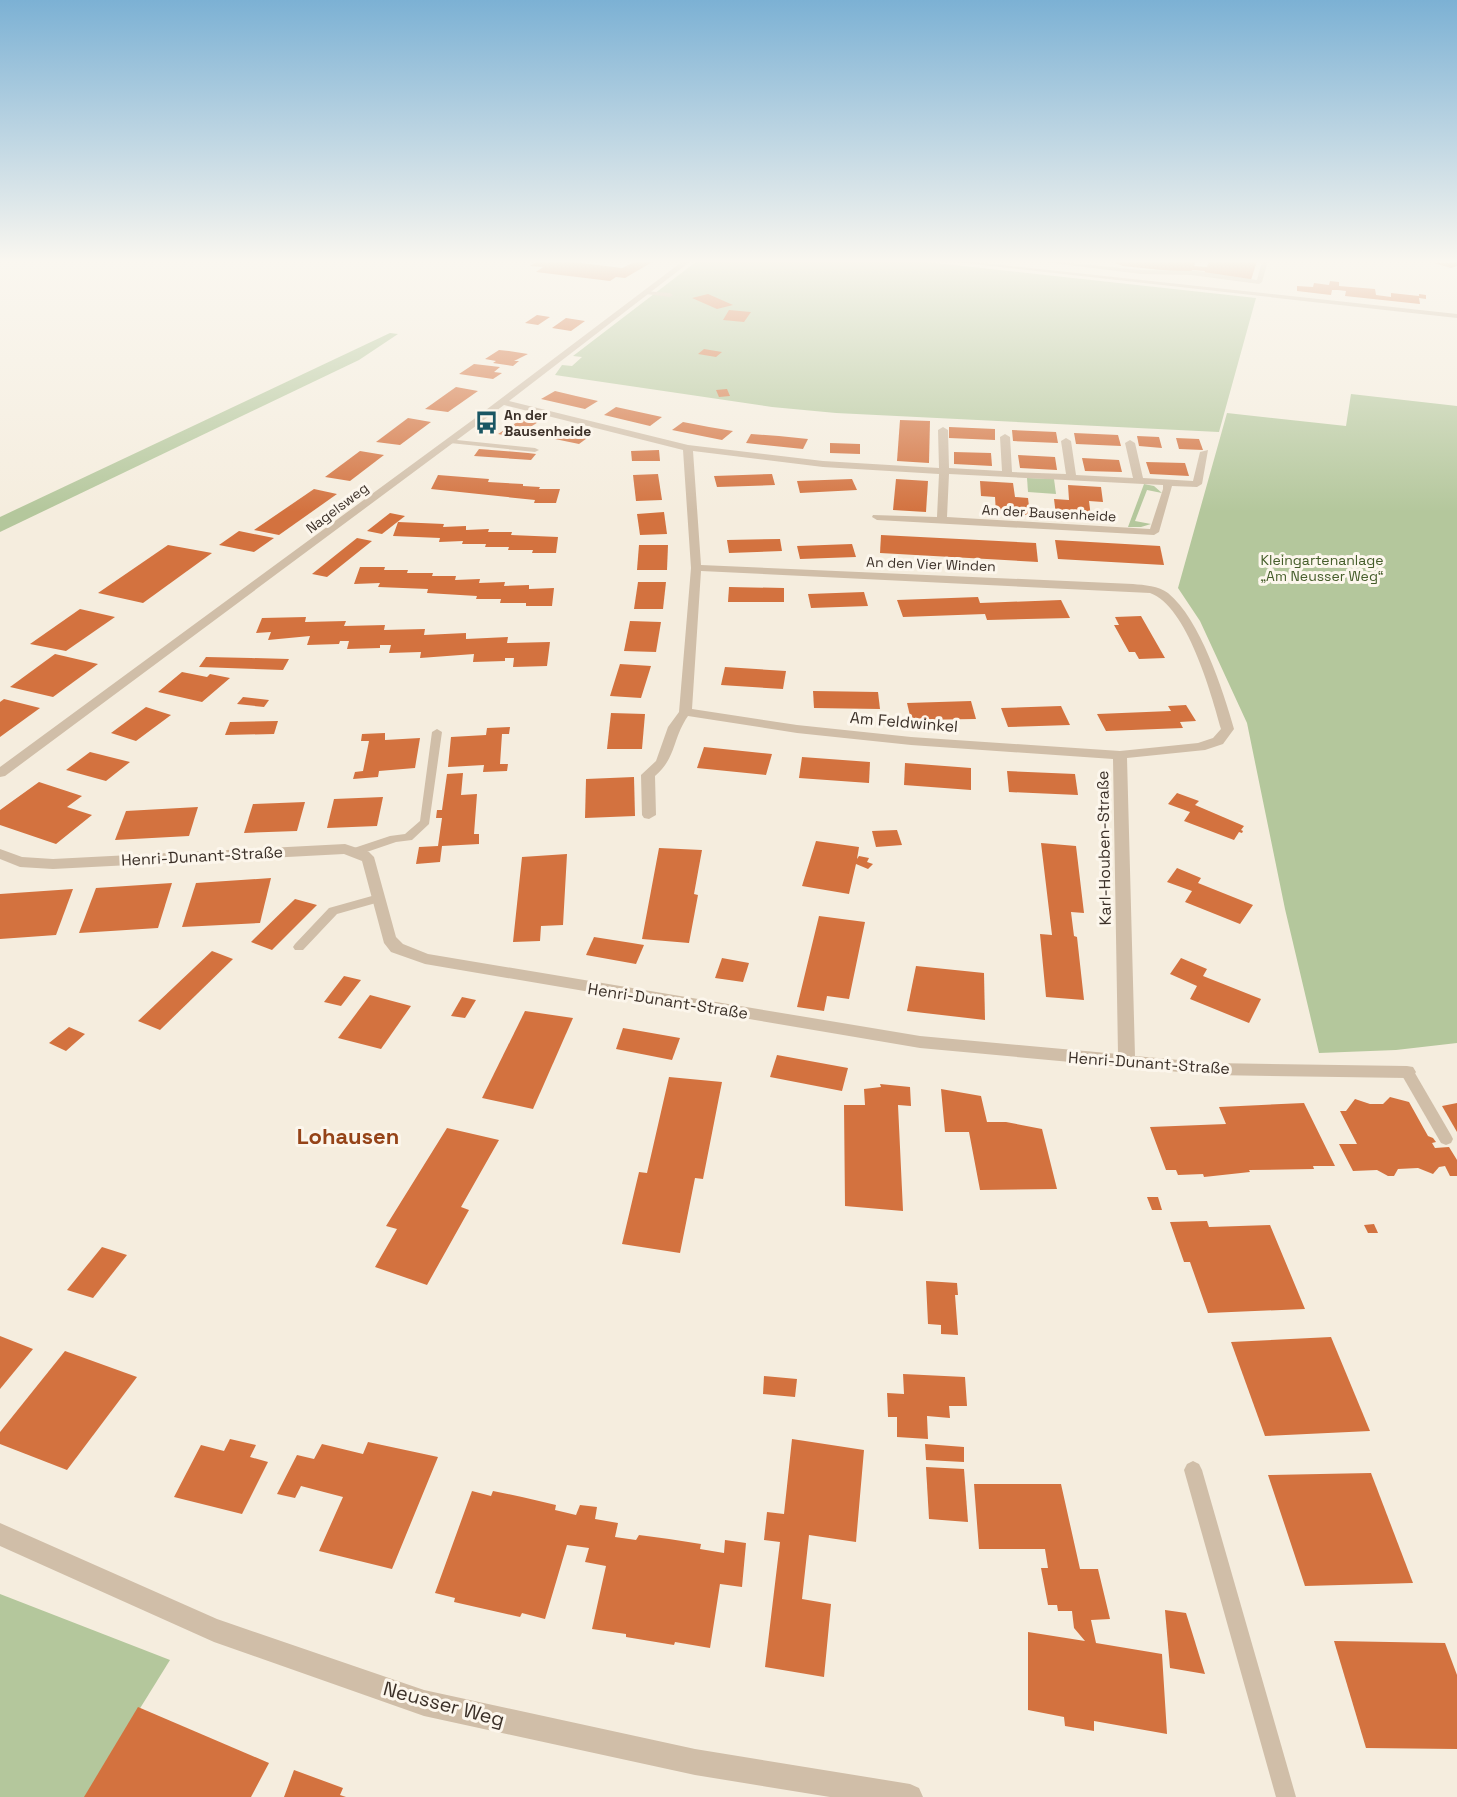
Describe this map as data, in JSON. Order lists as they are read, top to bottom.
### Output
{
  "streets": {
    "street": [
      "Nagelsweg",
      "An der Bausenheide",
      "An den Vier Winden",
      "Am Feldwinkel",
      "Karl-Houben-Straße",
      "Henri-Dunant-Straße",
      "Neusser Weg"
    ]
  },
  "crossings": [
    ["An den Vier Winden", "Karl-Houben-Straße"],
    ["Am Feldwinkel", "Karl-Houben-Straße"],
    ["Karl-Houben-Straße", "Henri-Dunant-Straße"]
  ],
  "districts": ["Lohausen"],
  "parks": ["Kleingartenanlage „Am Neusser Weg“"],
  "places": {
    "bus stop": ["An der Bausenheide"]
  }
}
